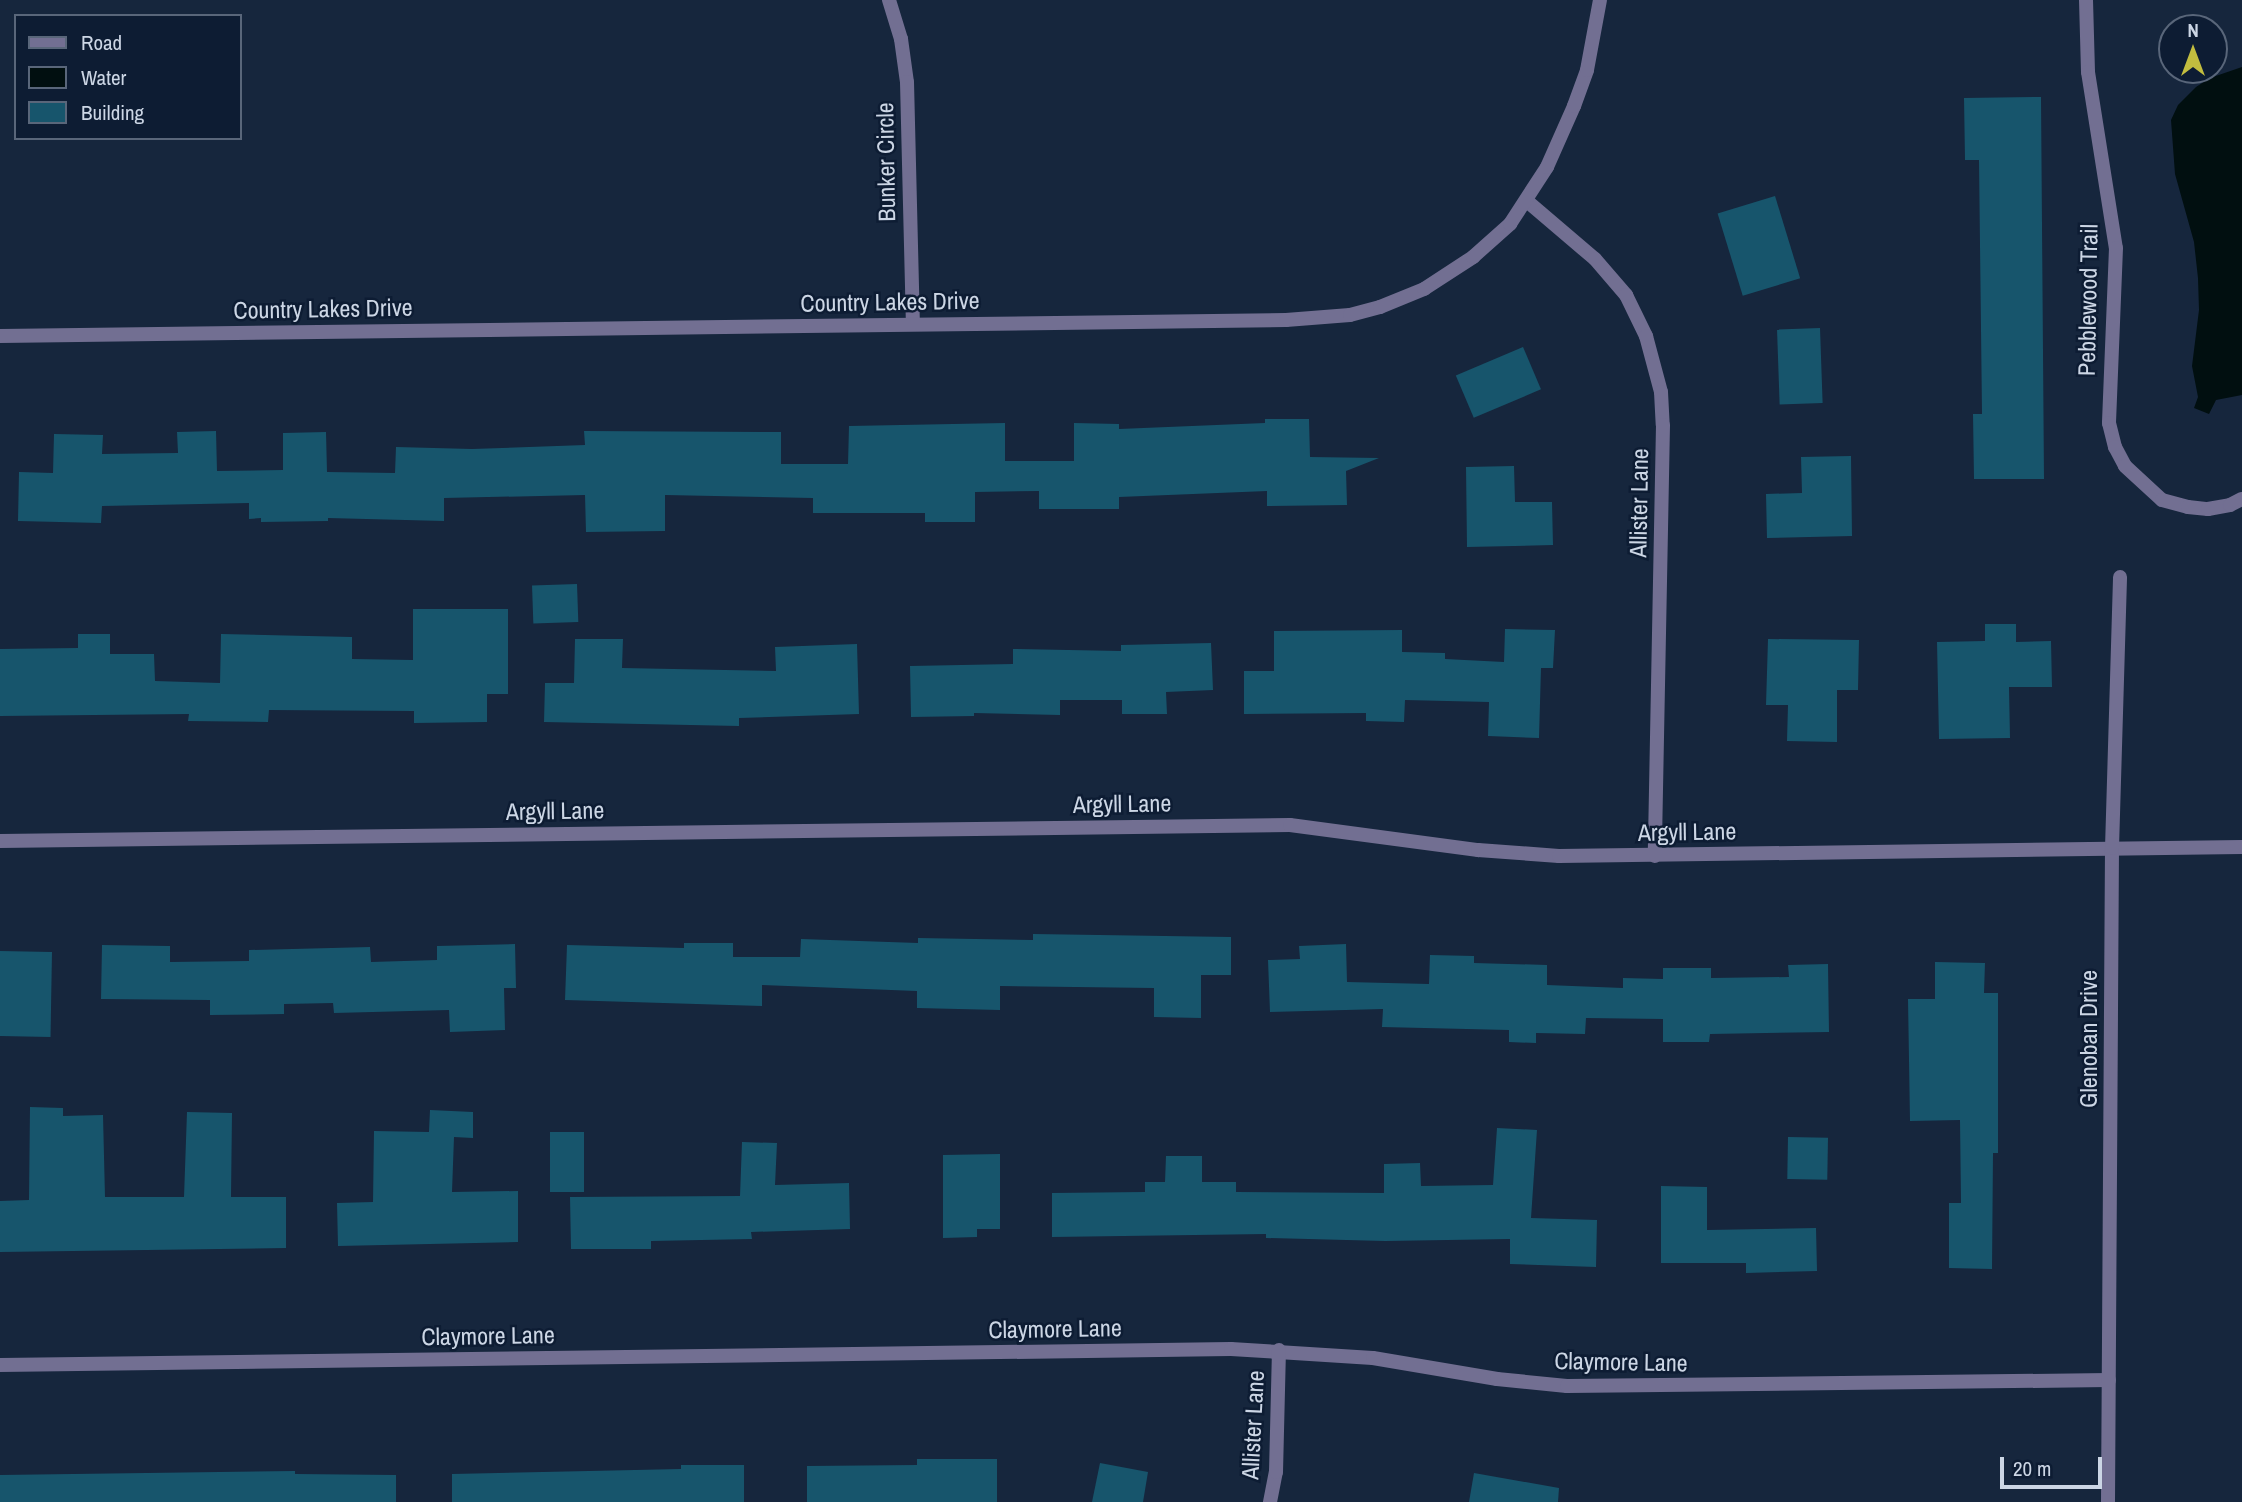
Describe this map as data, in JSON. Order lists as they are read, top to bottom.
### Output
{
  "streets": {
    "street": [
      "Bunker Circle",
      "Pebblewood Trail",
      "Country Lakes Drive",
      "Allister Lane",
      "Argyll Lane",
      "Glenoban Drive",
      "Claymore Lane"
    ]
  },
  "crossings": [
    ["Bunker Circle", "Country Lakes Drive"],
    ["Country Lakes Drive", "Allister Lane"],
    ["Allister Lane", "Argyll Lane"],
    ["Allister Lane", "Claymore Lane"],
    ["Argyll Lane", "Glenoban Drive"],
    ["Glenoban Drive", "Claymore Lane"]
  ],
  "legend": ["Road", "Water", "Building"],
  "scale_bar": "20 m",
  "north": "top"
}
